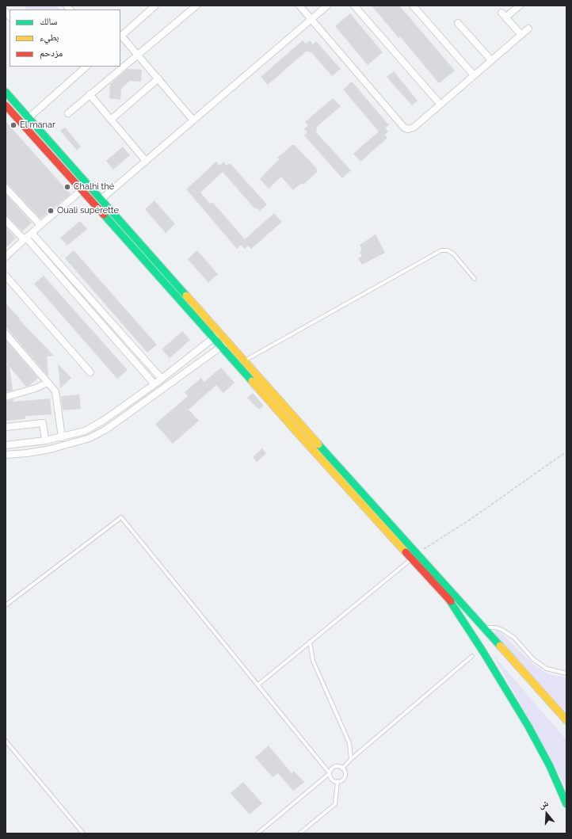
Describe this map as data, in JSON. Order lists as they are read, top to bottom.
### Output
{
  "places": ["El manar", "Chalhi thé", "Ouali supérette"],
  "legend": ["سالك", "بطيء", "مزدحم"],
  "north": "top"
}
